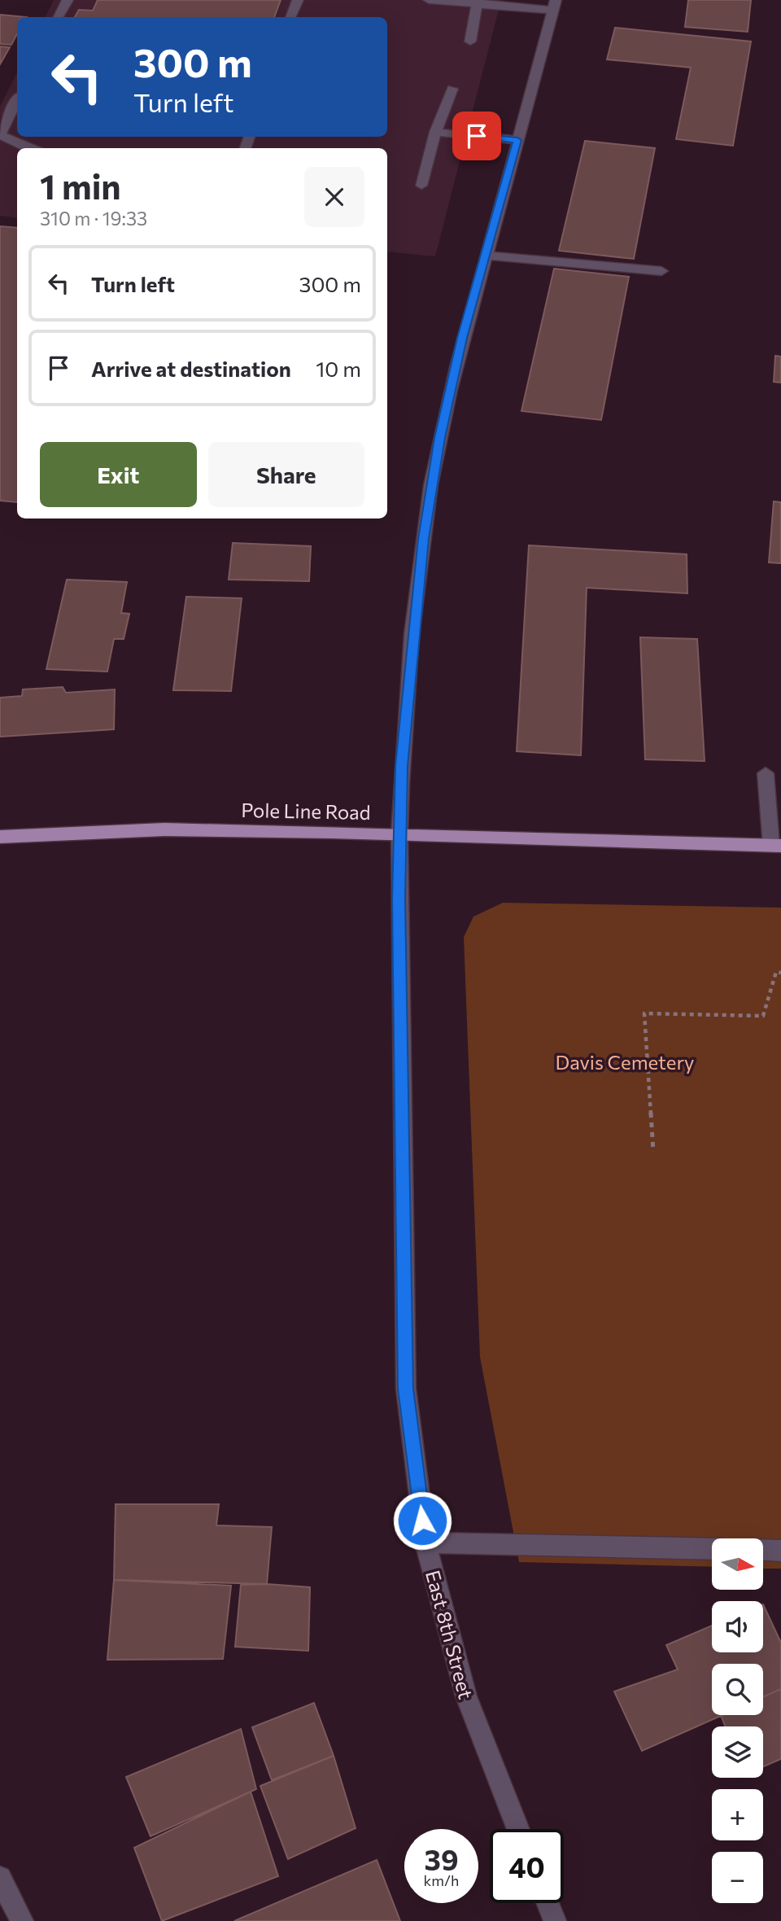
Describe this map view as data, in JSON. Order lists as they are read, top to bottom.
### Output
{
  "streets": {
    "main road": ["Pole Line Road"],
    "street": ["East 8th Street"]
  },
  "crossings": [
    ["Pole Line Road", "East 8th Street"]
  ],
  "parks": ["Davis Cemetery"],
  "north": "right",
  "page": {
    "turn": ["300 m", "Turn left"],
    "heading": ["1 min", "310 m · 19:33"],
    "list": [
      {
        "name": "Turn left",
        "value": "300 m"
      },
      {
        "name": "Arrive at destination",
        "value": "10 m"
      }
    ],
    "buttons": ["Exit", "Share"],
    "map_buttons": ["+", "−"],
    "speed": "39 km/h",
    "limit": "40"
  }
}
